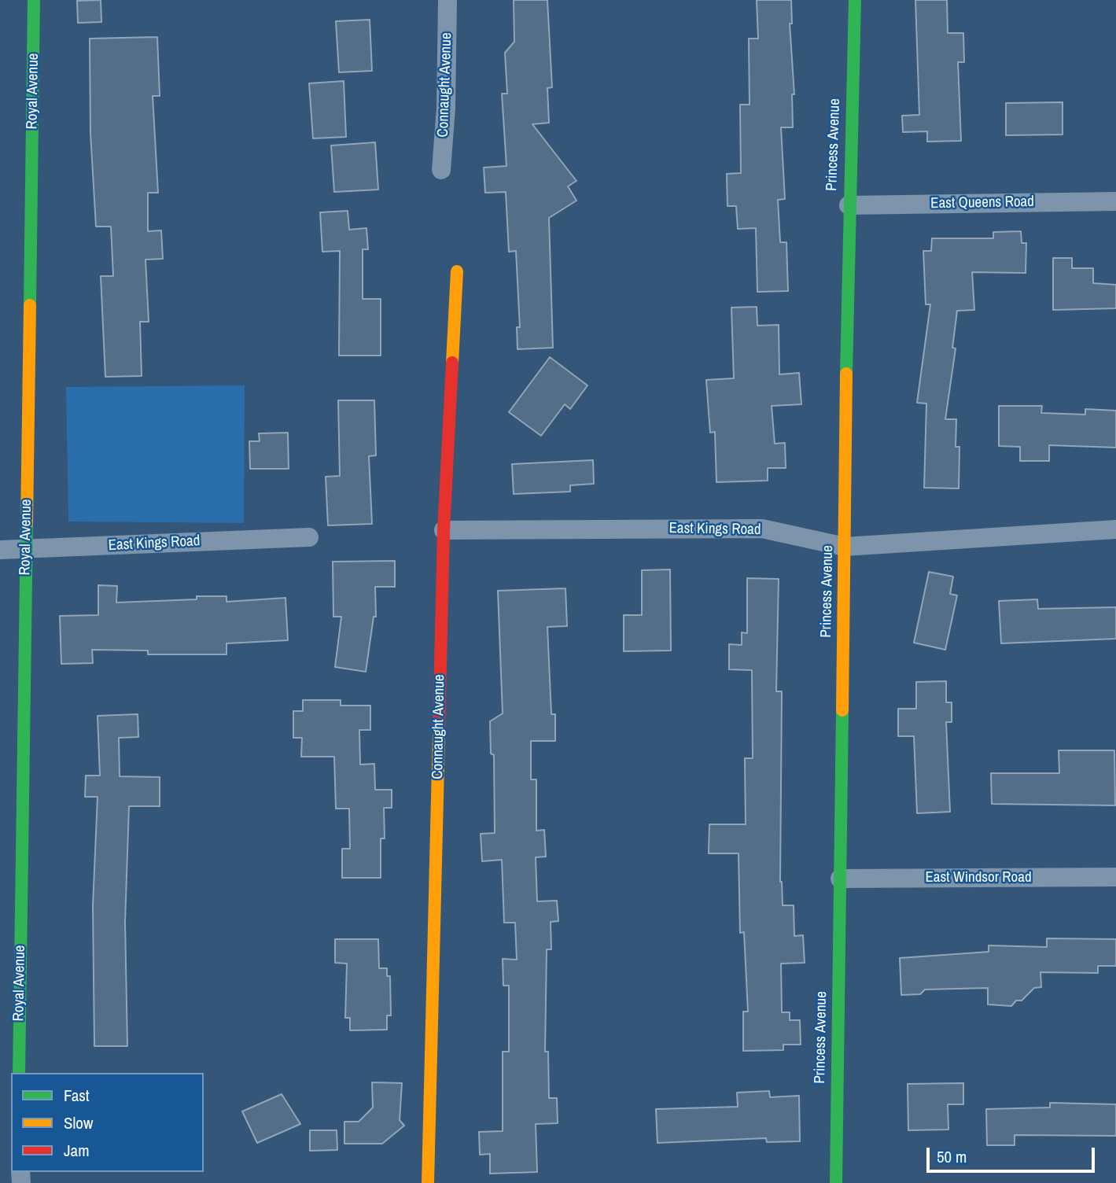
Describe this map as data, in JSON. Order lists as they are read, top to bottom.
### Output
{
  "streets": {
    "street": [
      "Connaught Avenue",
      "Royal Avenue",
      "Princess Avenue",
      "East Queens Road",
      "East Kings Road",
      "East Windsor Road"
    ]
  },
  "crossings": [
    ["Connaught Avenue", "East Kings Road"],
    ["Royal Avenue", "East Kings Road"],
    ["Princess Avenue", "East Queens Road"],
    ["Princess Avenue", "East Kings Road"],
    ["Princess Avenue", "East Windsor Road"]
  ],
  "legend": ["Fast", "Slow", "Jam"],
  "scale_bar": "50 m"
}
